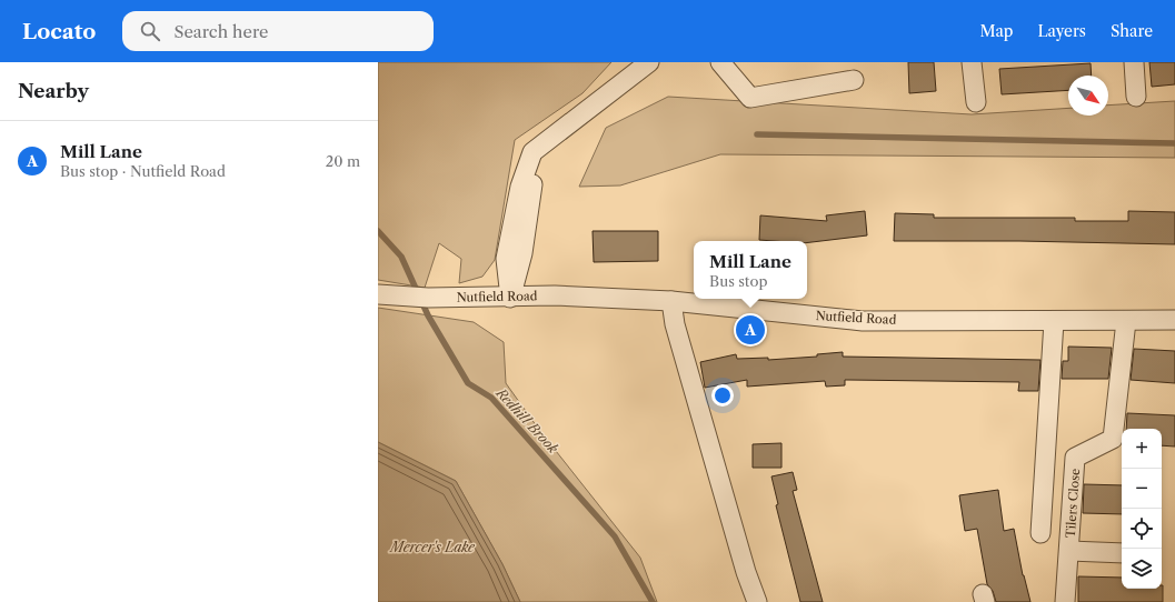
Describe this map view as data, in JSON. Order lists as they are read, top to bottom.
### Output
{
  "streets": {
    "street": ["Nutfield Road", "Tilers Close"]
  },
  "crossings": [
    ["Nutfield Road", "Tilers Close"]
  ],
  "water": ["Redhill Brook", "Mercer's Lake"],
  "north": "bottom right",
  "page": {
    "header": "Locato",
    "search": "Search here",
    "nav": ["Map", "Layers", "Share"],
    "heading": "Nearby",
    "list": [
      {
        "mark": "A",
        "name": "Mill Lane",
        "note": "Bus stop · Nutfield Road",
        "value": "20 m"
      }
    ],
    "popup": ["Mill Lane", "Bus stop"],
    "pins": "A",
    "map_buttons": ["+", "−"]
  }
}
